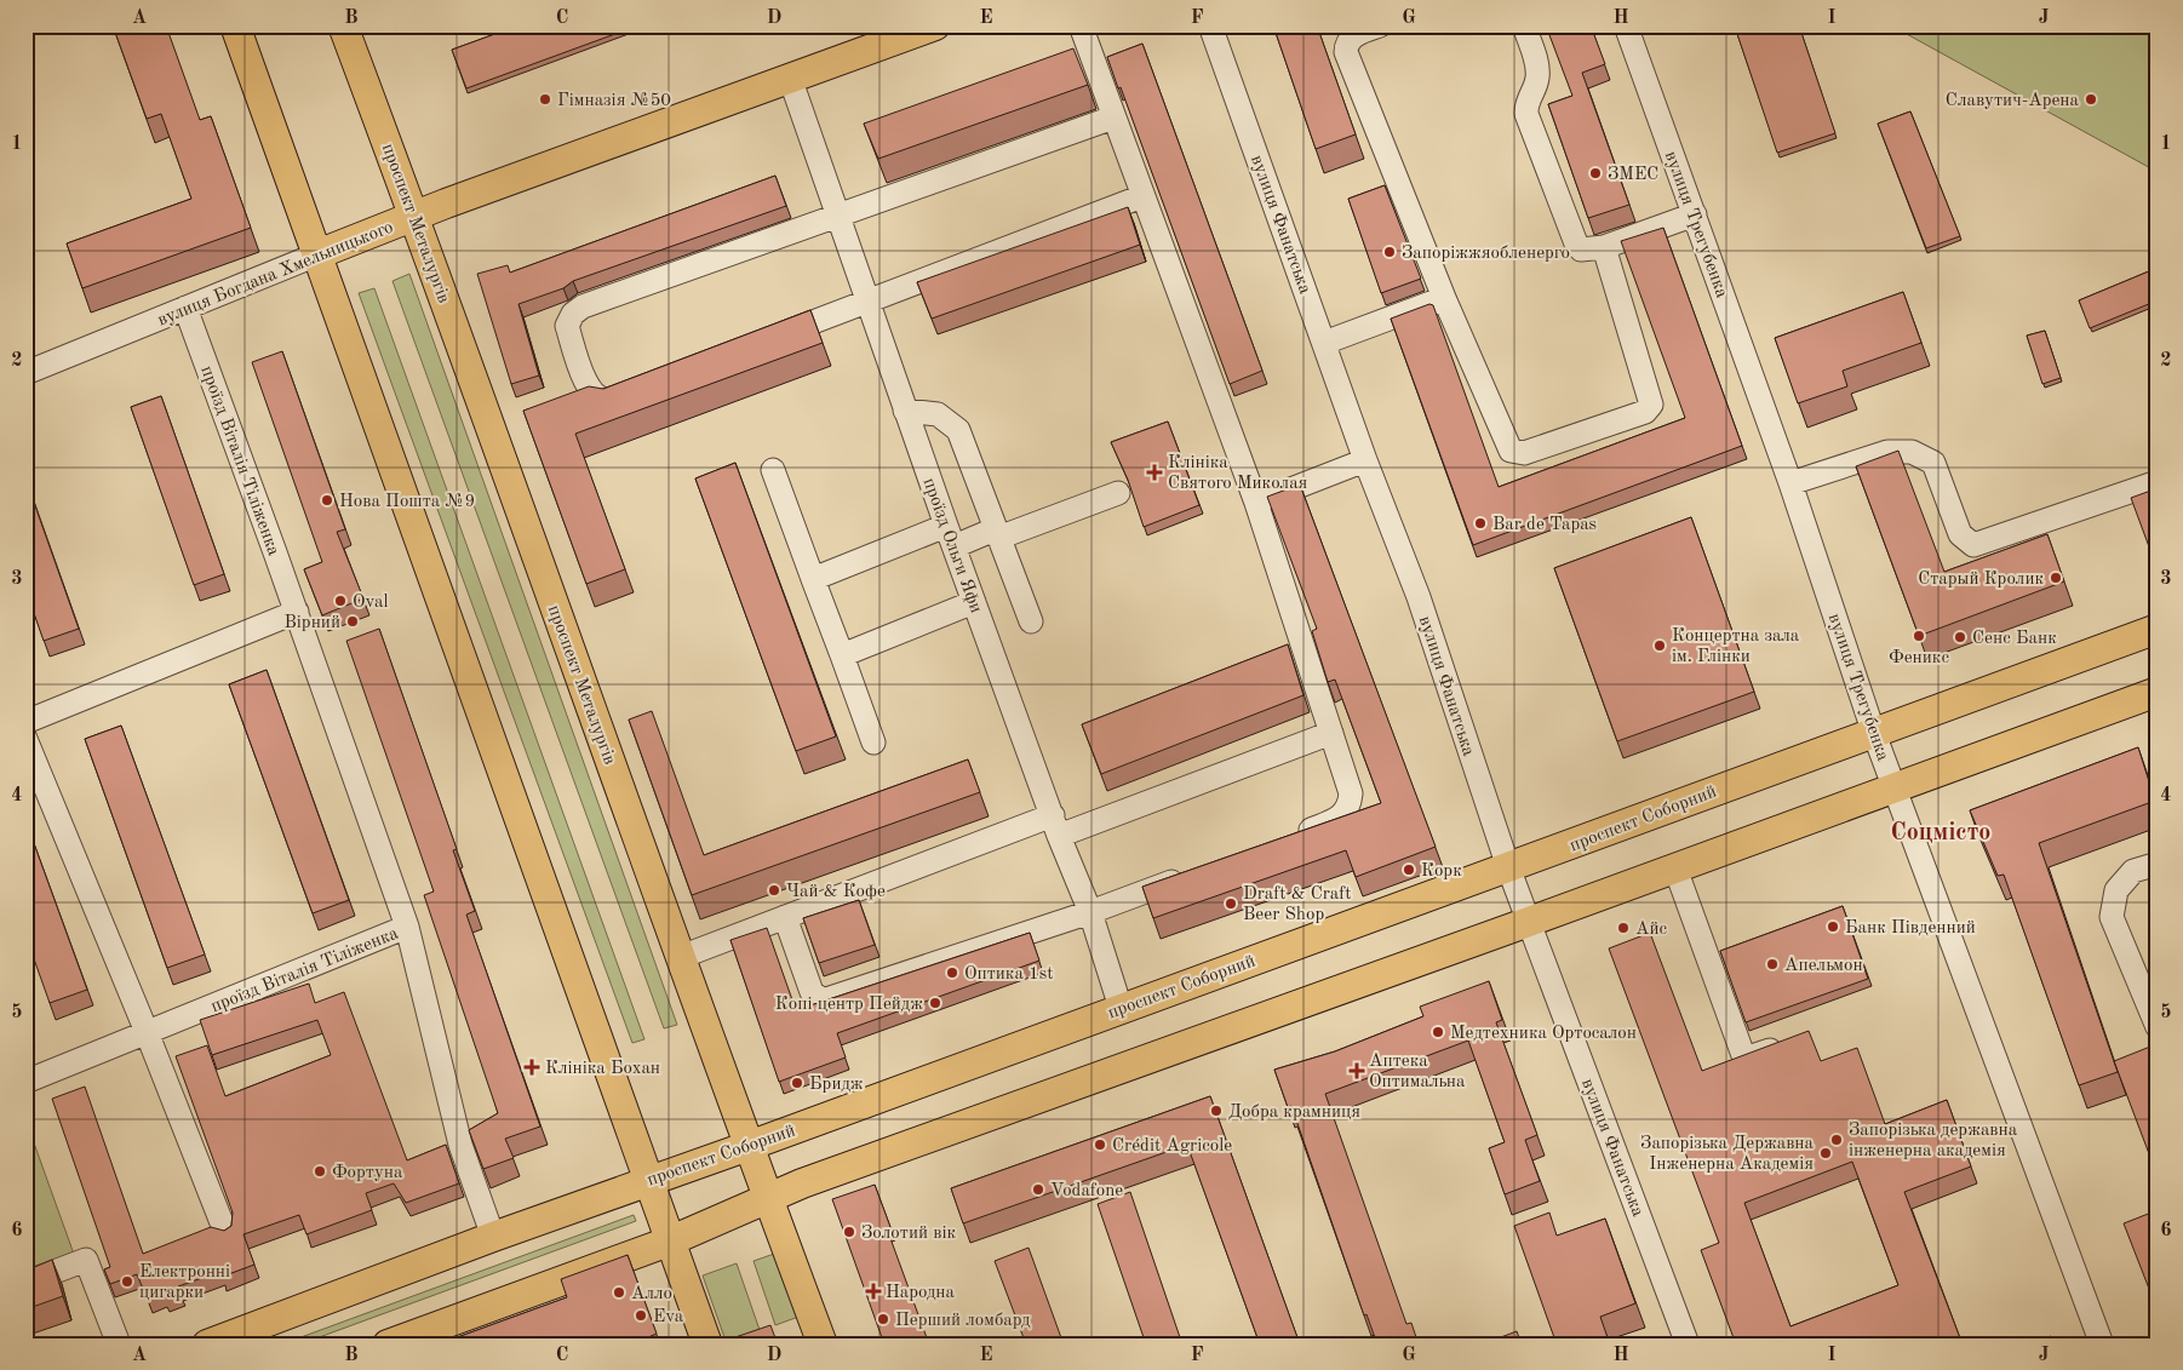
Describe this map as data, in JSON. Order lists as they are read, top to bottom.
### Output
{
  "streets": {
    "main road": ["проспект Металургів", "вулиця Богдана Хмельницького", "проспект Соборний"],
    "street": [
      "вулиця Фанатська",
      "вулиця Трегубенка",
      "проїзд Віталія Тіліженка",
      "проїзд Ольги Яфи"
    ]
  },
  "crossings": [
    ["проспект Металургів", "вулиця Богдана Хмельницького"],
    ["проспект Металургів", "проспект Соборний"],
    ["вулиця Фанатська", "проспект Соборний"],
    ["вулиця Трегубенка", "проспект Соборний"],
    ["вулиця Богдана Хмельницького", "проїзд Віталія Тіліженка"],
    ["вулиця Богдана Хмельницького", "проїзд Ольги Яфи"],
    ["проїзд Ольги Яфи", "проспект Соборний"]
  ],
  "districts": ["Соцмісто"],
  "places": {
    "other": [
      "Гімназія №50",
      "Славутич-Арена",
      "ЗМЕС",
      "Запоріжжяобленерго",
      "Нова Пошта №9",
      "Bar de Tapas",
      "Старый Кролик",
      "Oval",
      "Вірний",
      "Феникс",
      "Сенс Банк",
      "Концертна зала ім. Глінки",
      "Корк",
      "Чай & Кофе",
      "Draft & Craft Beer Shop",
      "Банк Південний",
      "Айс",
      "Апельмон",
      "Оптика 1st",
      "Копі центр Пейдж",
      "Медтехника Ортосалон",
      "Бридж",
      "Добра крамниця",
      "Запорізька державна інженерна академія",
      "Crédit Agricole",
      "Запорізька Державна Інженерна Академія",
      "Фортуна",
      "Vodafone",
      "Золотий вік",
      "Електронні цигарки",
      "Алло",
      "Eva",
      "Перший ломбард"
    ],
    "health": [
      "Клініка Святого Миколая",
      "Клініка Бохан",
      "Аптека Оптимальна",
      "Народна"
    ]
  },
  "grid": {
    "columns": [
      "A",
      "B",
      "C",
      "D",
      "E",
      "F",
      "G",
      "H",
      "I",
      "J"
    ],
    "rows": [
      "1",
      "2",
      "3",
      "4",
      "5",
      "6"
    ]
  }
}
